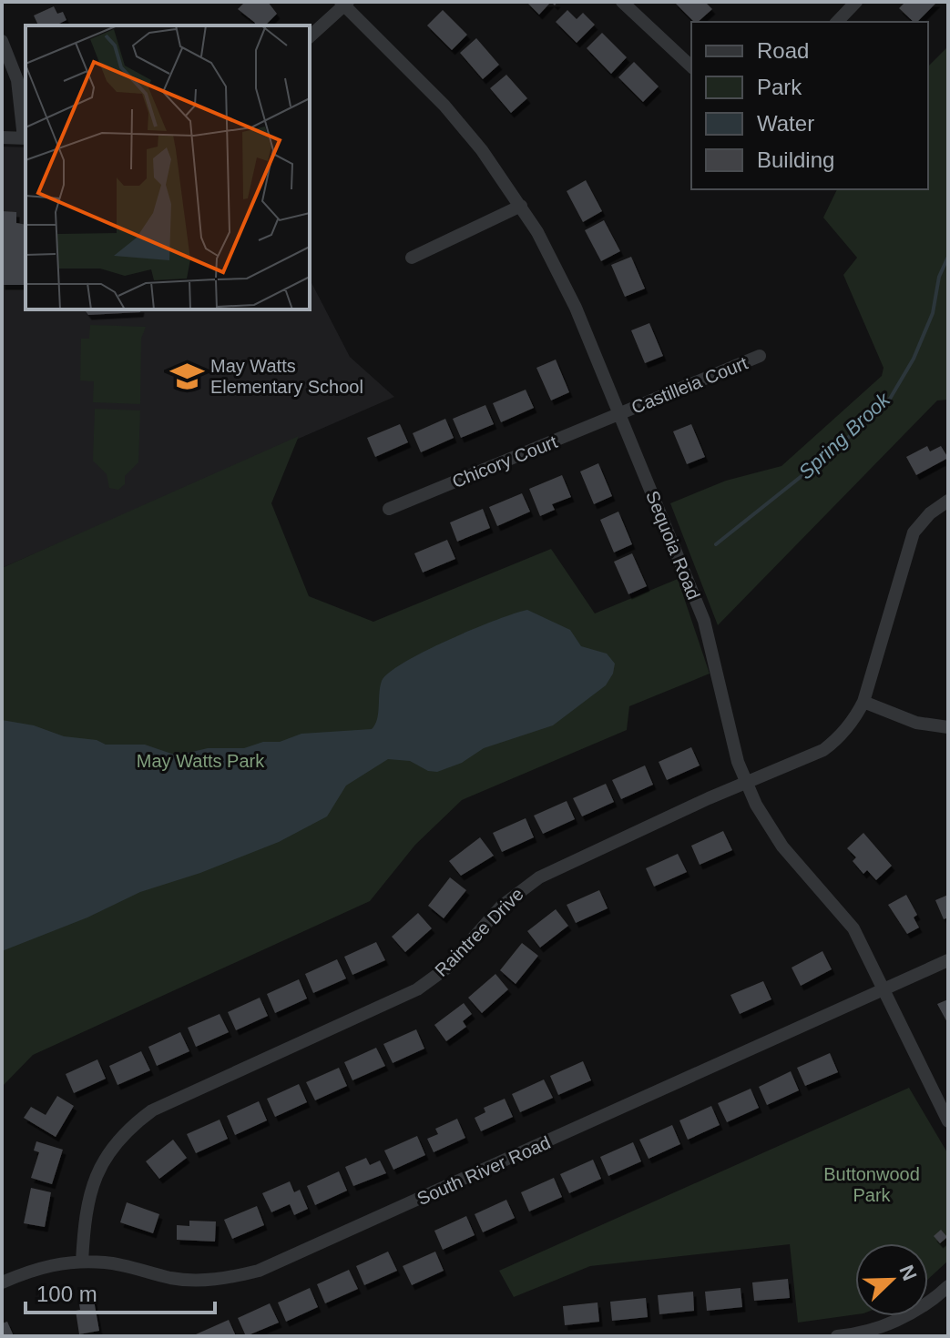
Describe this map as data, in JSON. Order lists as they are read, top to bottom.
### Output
{
  "streets": {
    "street": [
      "Castilleia Court",
      "Chicory Court",
      "Sequoia Road",
      "Raintree Drive",
      "South River Road"
    ]
  },
  "crossings": [
    ["Castilleia Court", "Chicory Court"],
    ["Castilleia Court", "Sequoia Road"],
    ["Chicory Court", "Sequoia Road"],
    ["Sequoia Road", "Raintree Drive"],
    ["Sequoia Road", "South River Road"],
    ["Raintree Drive", "South River Road"]
  ],
  "water": ["Spring Brook"],
  "parks": ["May Watts Park", "Buttonwood Park"],
  "places": {
    "school or university": ["May Watts Elementary School"]
  },
  "legend": [
    "Road",
    "Park",
    "Water",
    "Building"
  ],
  "scale_bar": "100 m",
  "north": "top right"
}
